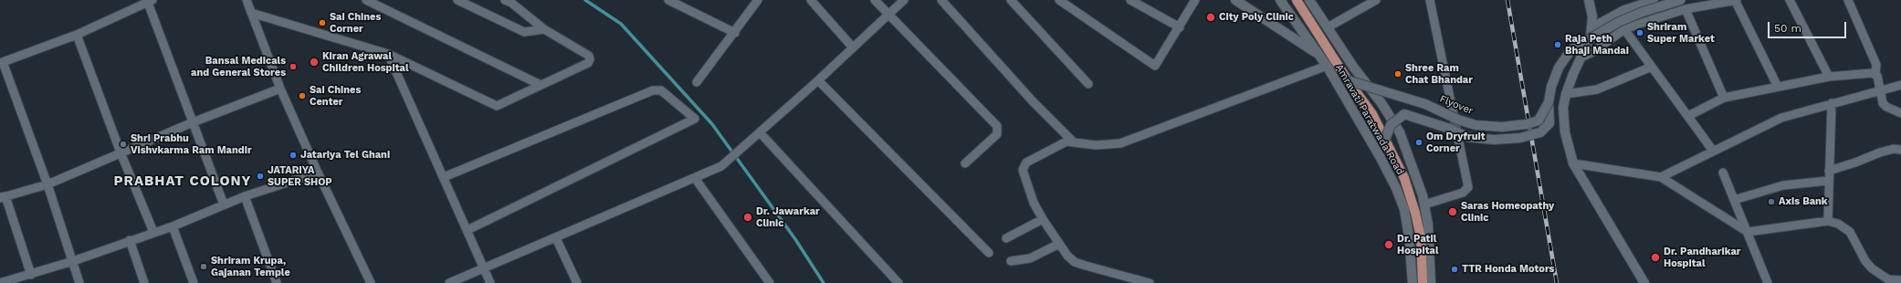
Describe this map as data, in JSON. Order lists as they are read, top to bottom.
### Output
{
  "streets": {
    "main road": ["Flyover", "Amravati Paratwada Road"]
  },
  "crossings": [
    ["Flyover", "Amravati Paratwada Road"]
  ],
  "districts": ["PRABHAT COLONY"],
  "places": [
    "City Poly Clinic",
    "Sai Chines Corner",
    "Shriram Super Market",
    "Raja Peth Bhaji Mandai",
    "Kiran Agrawal Children Hospital",
    "Bansal Medicals and General Stores",
    "Shree Ram Chat Bhandar",
    "Sai Chines Center",
    "Om Dryfruit Corner",
    "Shri Prabhu Vishvkarma Ram Mandir",
    "Jatariya Tel Ghani",
    "JATARIYA SUPER SHOP",
    "Axis Bank",
    "Saras Homeopathy Clinic",
    "Dr. Jawarkar Clinic",
    "Dr. Patil Hospital",
    "Dr. Pandharikar Hospital",
    "Shriram Krupa, Gajanan Temple",
    "TTR Honda Motors"
  ],
  "scale_bar": "50 m"
}
